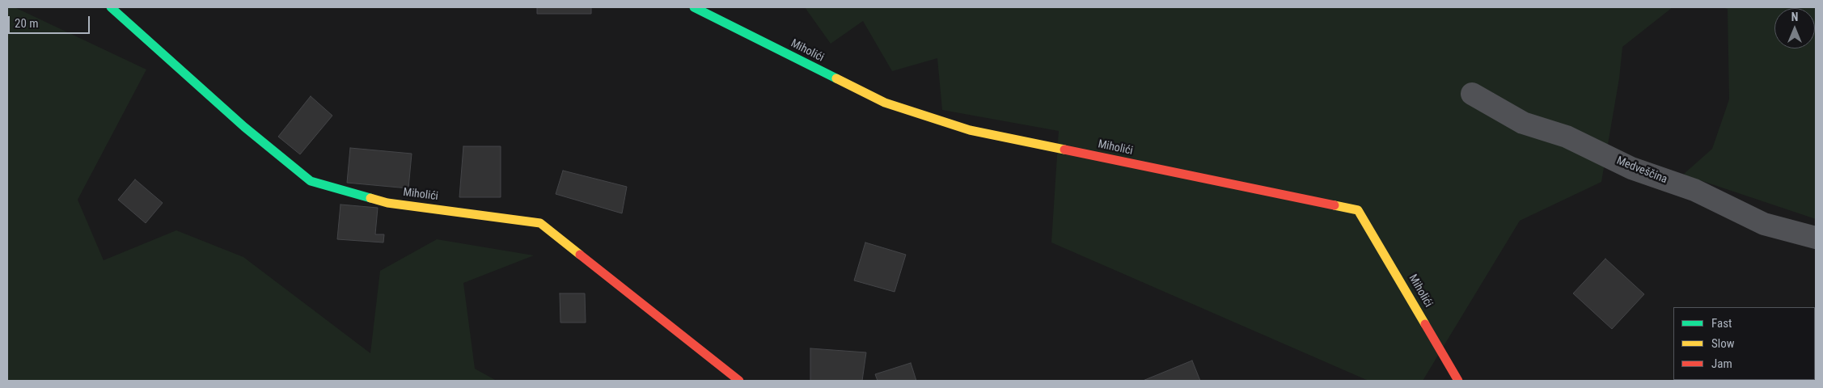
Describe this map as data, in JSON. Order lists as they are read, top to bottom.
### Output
{
  "streets": {
    "street": ["Miholići", "Medveščina"]
  },
  "legend": ["Fast", "Slow", "Jam"],
  "scale_bar": "20 m",
  "north": "top"
}
